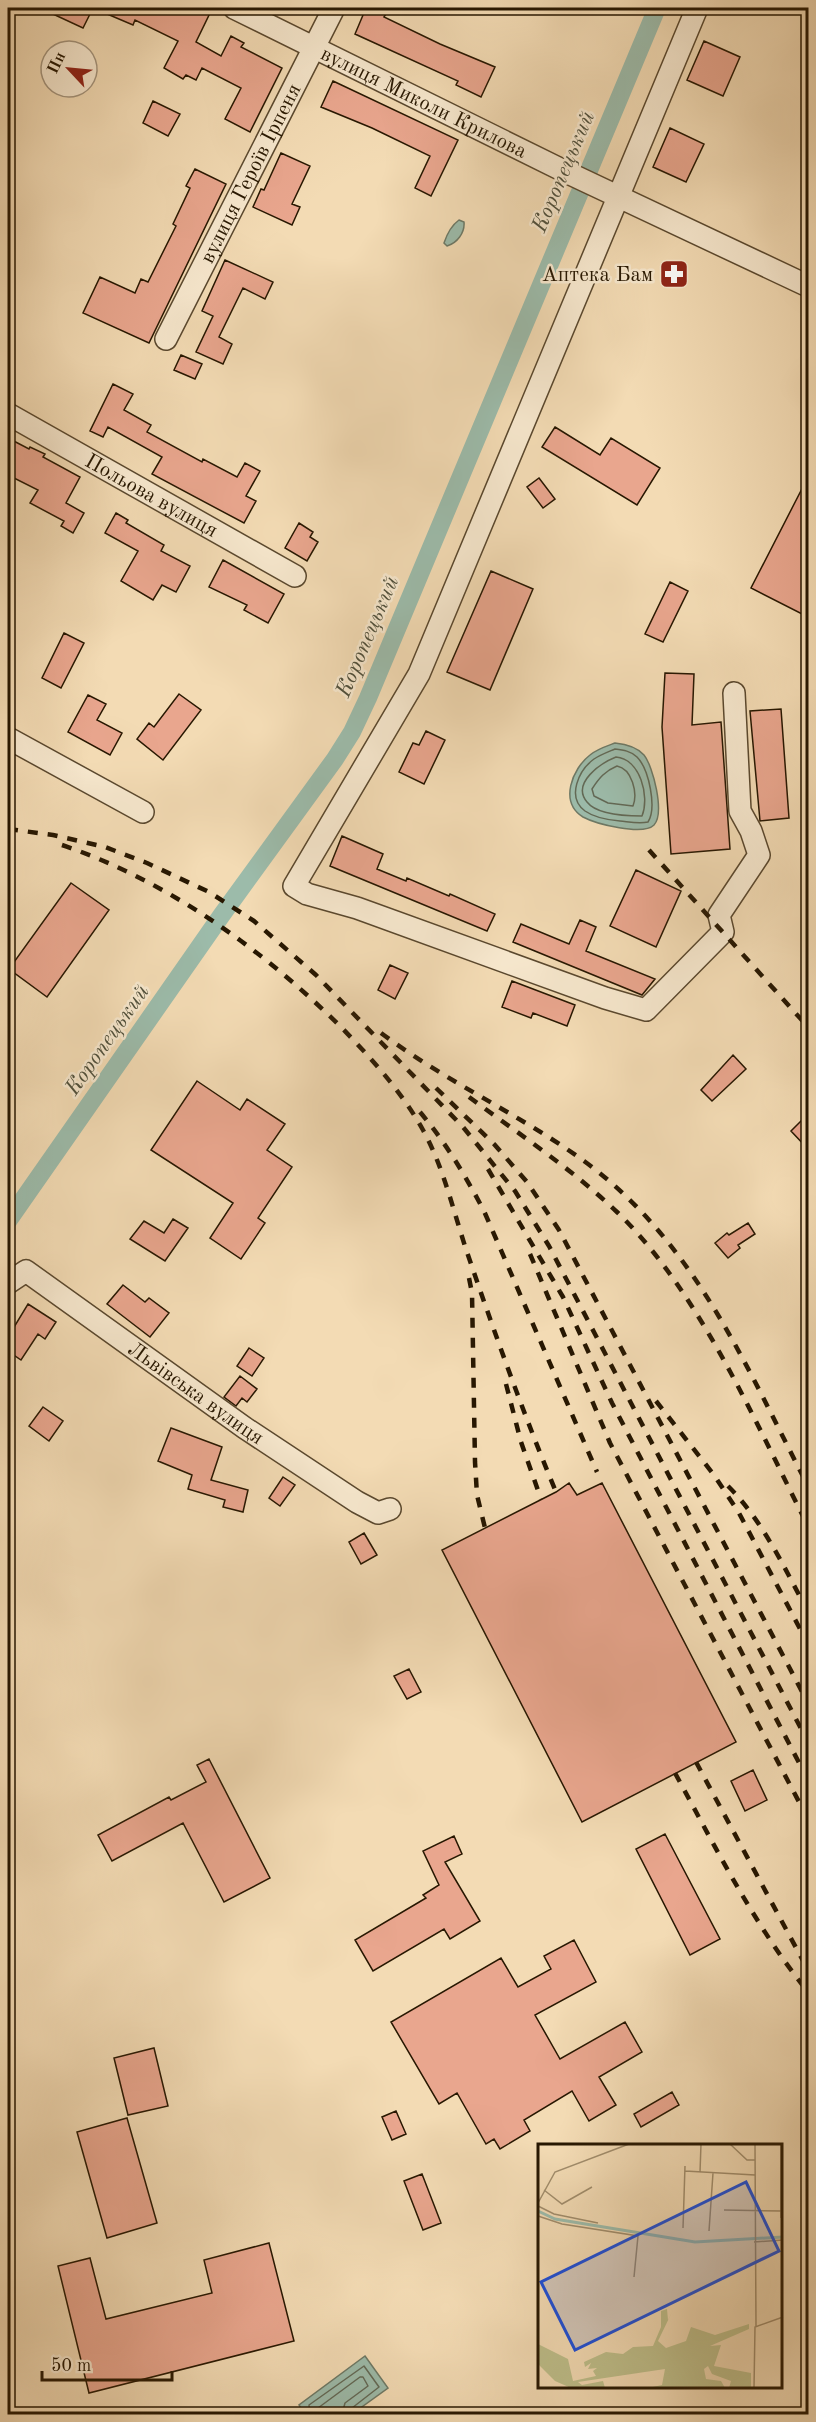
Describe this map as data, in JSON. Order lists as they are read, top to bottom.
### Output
{
  "streets": {
    "street": [
      "вулиця Миколи Крилова",
      "вулиця Героїв Ірпеня",
      "Польова вулиця",
      "Львівська вулиця"
    ]
  },
  "crossings": [
    ["вулиця Миколи Крилова", "вулиця Героїв Ірпеня"]
  ],
  "water": ["Коропецький"],
  "places": {
    "pharmacy": ["Аптека Бам"]
  },
  "scale_bar": "50 m",
  "north": "top left"
}
